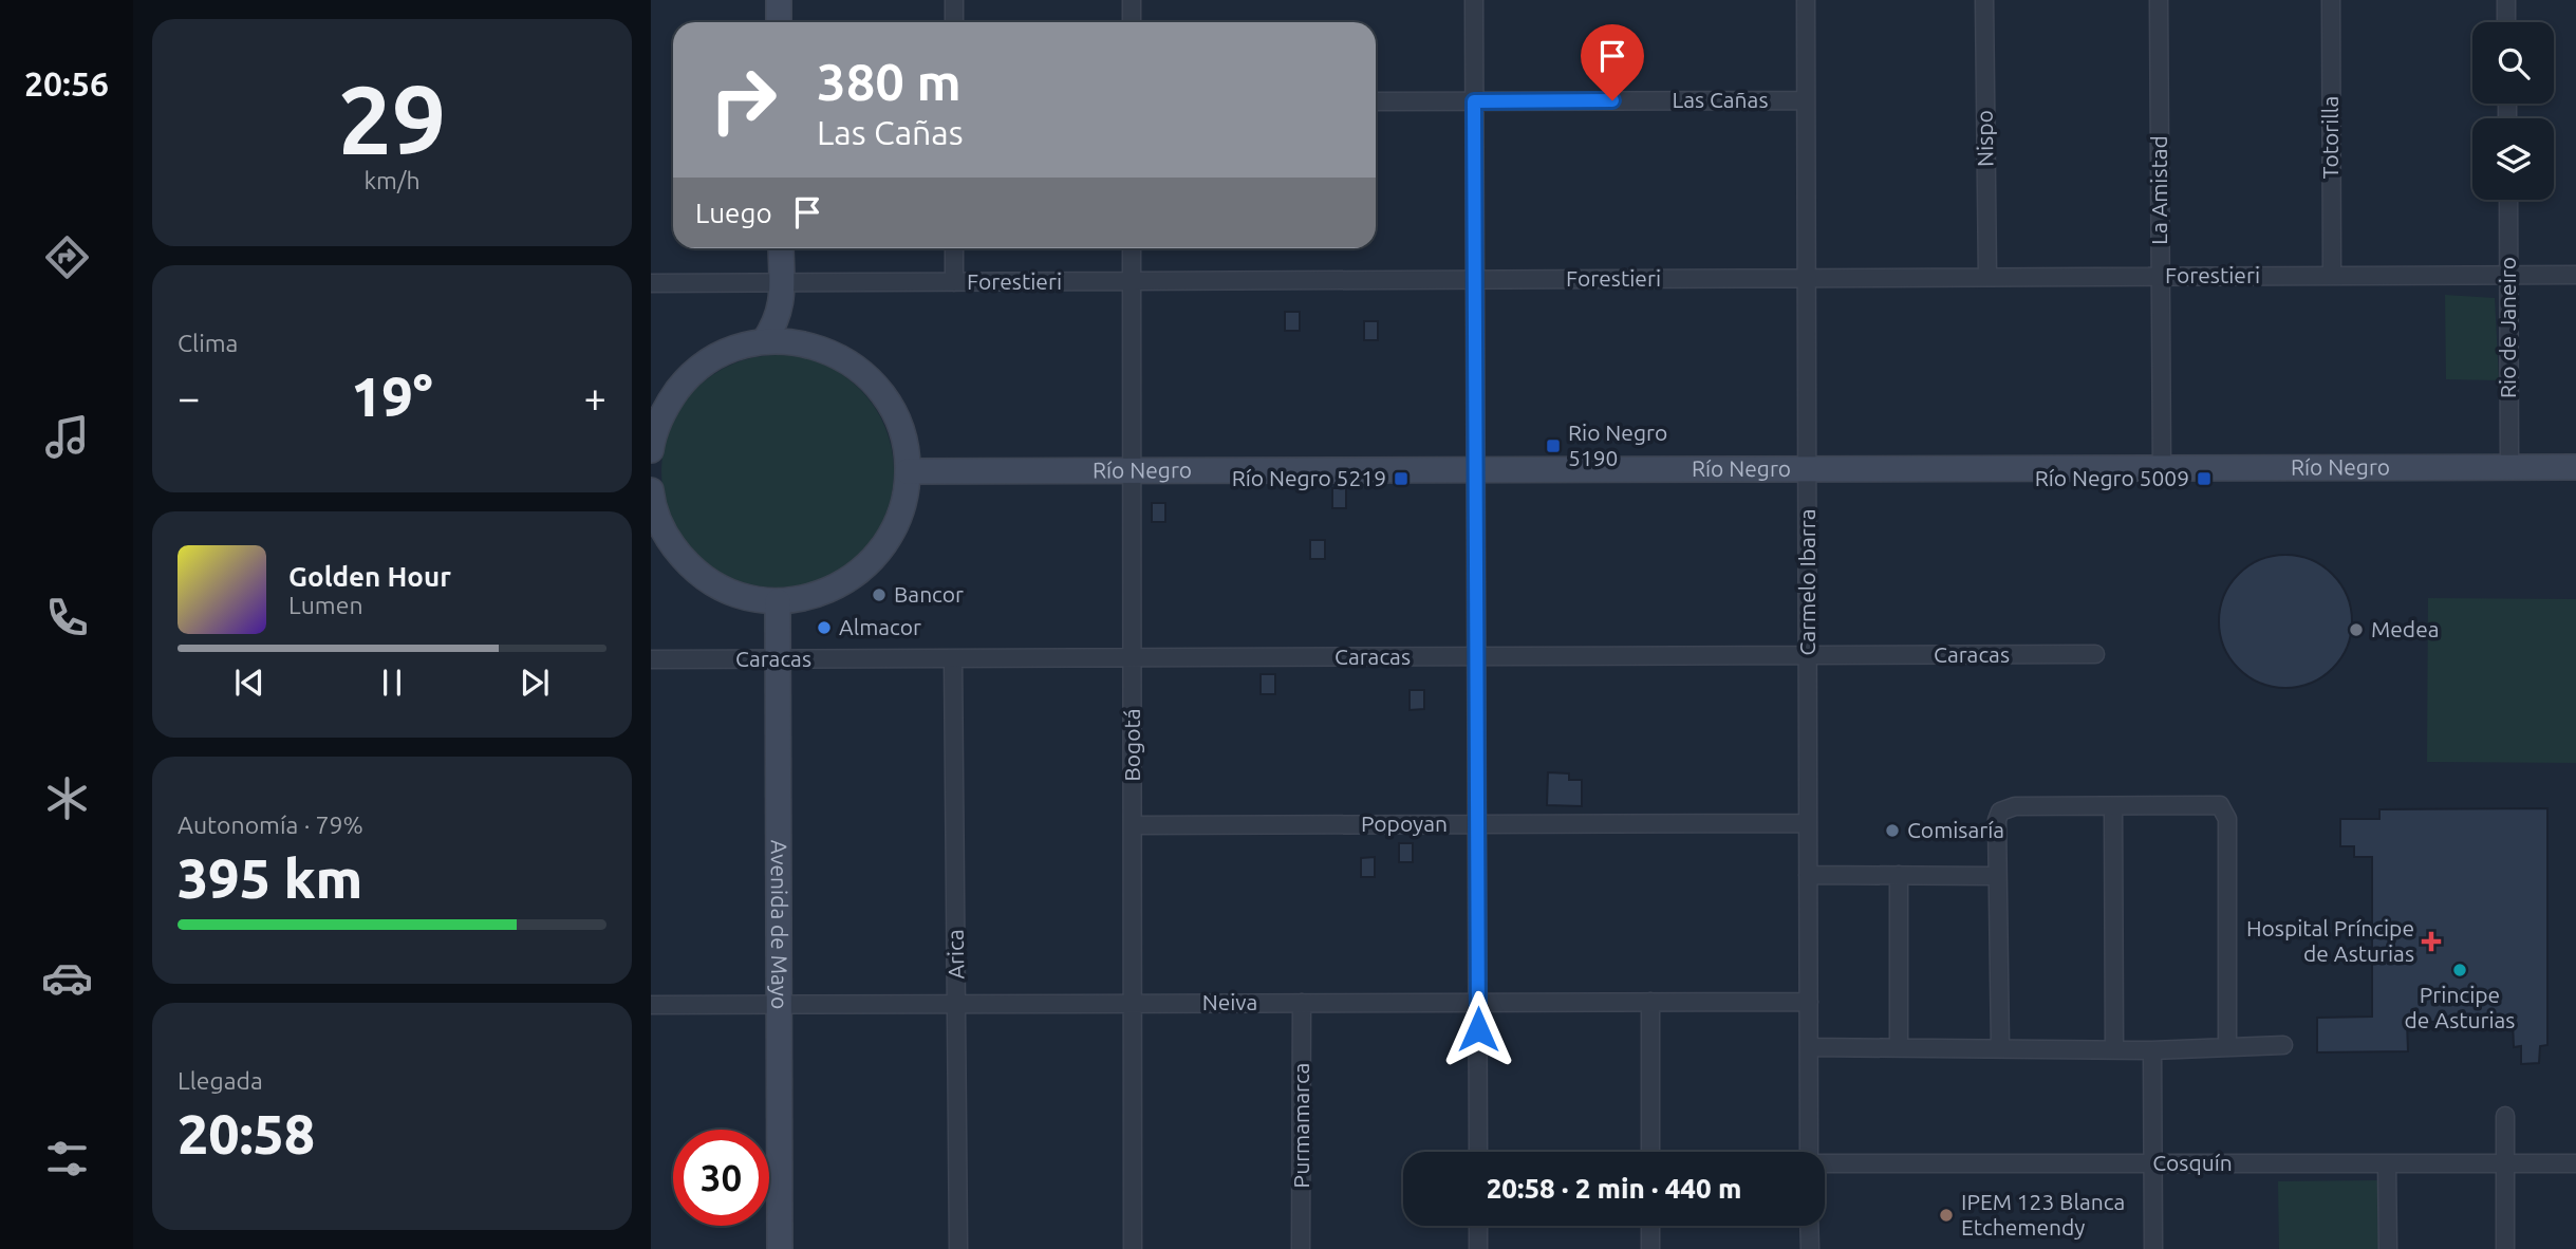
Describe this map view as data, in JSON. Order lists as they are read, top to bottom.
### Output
{
  "streets": {
    "main road": ["Río Negro", "Avenida de Mayo"],
    "street": [
      "Las Cañas",
      "Totorilla",
      "Nispo",
      "La Amistad",
      "Forestieri",
      "Rio de Janeiro",
      "Carmelo Ibarra",
      "Caracas",
      "Bogotá",
      "Popoyan",
      "Arica",
      "Neiva",
      "Purmamarca",
      "Cosquín"
    ]
  },
  "crossings": [
    ["Las Cañas", "Carmelo Ibarra"],
    ["Totorilla", "Forestieri"],
    ["Nispo", "Forestieri"],
    ["La Amistad", "Forestieri"],
    ["La Amistad", "Río Negro"],
    ["Forestieri", "Rio de Janeiro"],
    ["Forestieri", "Carmelo Ibarra"],
    ["Forestieri", "Bogotá"],
    ["Rio de Janeiro", "Río Negro"],
    ["Río Negro", "Carmelo Ibarra"],
    ["Río Negro", "Bogotá"],
    ["Carmelo Ibarra", "Caracas"],
    ["Carmelo Ibarra", "Popoyan"],
    ["Carmelo Ibarra", "Neiva"],
    ["Caracas", "Bogotá"],
    ["Caracas", "Avenida de Mayo"],
    ["Caracas", "Arica"],
    ["Bogotá", "Popoyan"],
    ["Bogotá", "Neiva"],
    ["Avenida de Mayo", "Neiva"],
    ["Arica", "Neiva"],
    ["Neiva", "Purmamarca"]
  ],
  "places": {
    "transit": ["Rio Negro 5190", "Río Negro 5219", "Río Negro 5009"],
    "other": [
      "Bancor",
      "Almacor",
      "Medea",
      "Comisaría",
      "Principe de Asturias",
      "IPEM 123 Blanca Etchemendy"
    ],
    "health": ["Hospital Príncipe de Asturias"]
  },
  "page": {
    "tabs": "20:56",
    "tile": [
      ["29", "km/h"],
      "Clima",
      ["Autonomía · 79%", "395 km"],
      ["Llegada", "20:58"]
    ],
    "turn": ["380 m", "Las Cañas"],
    "then": "Luego",
    "heat": ["−", "19°", "+"],
    "song": ["Golden Hour", "Lumen"],
    "limit": "30",
    "trip": "20:58 · 2 min · 440 m"
  }
}
